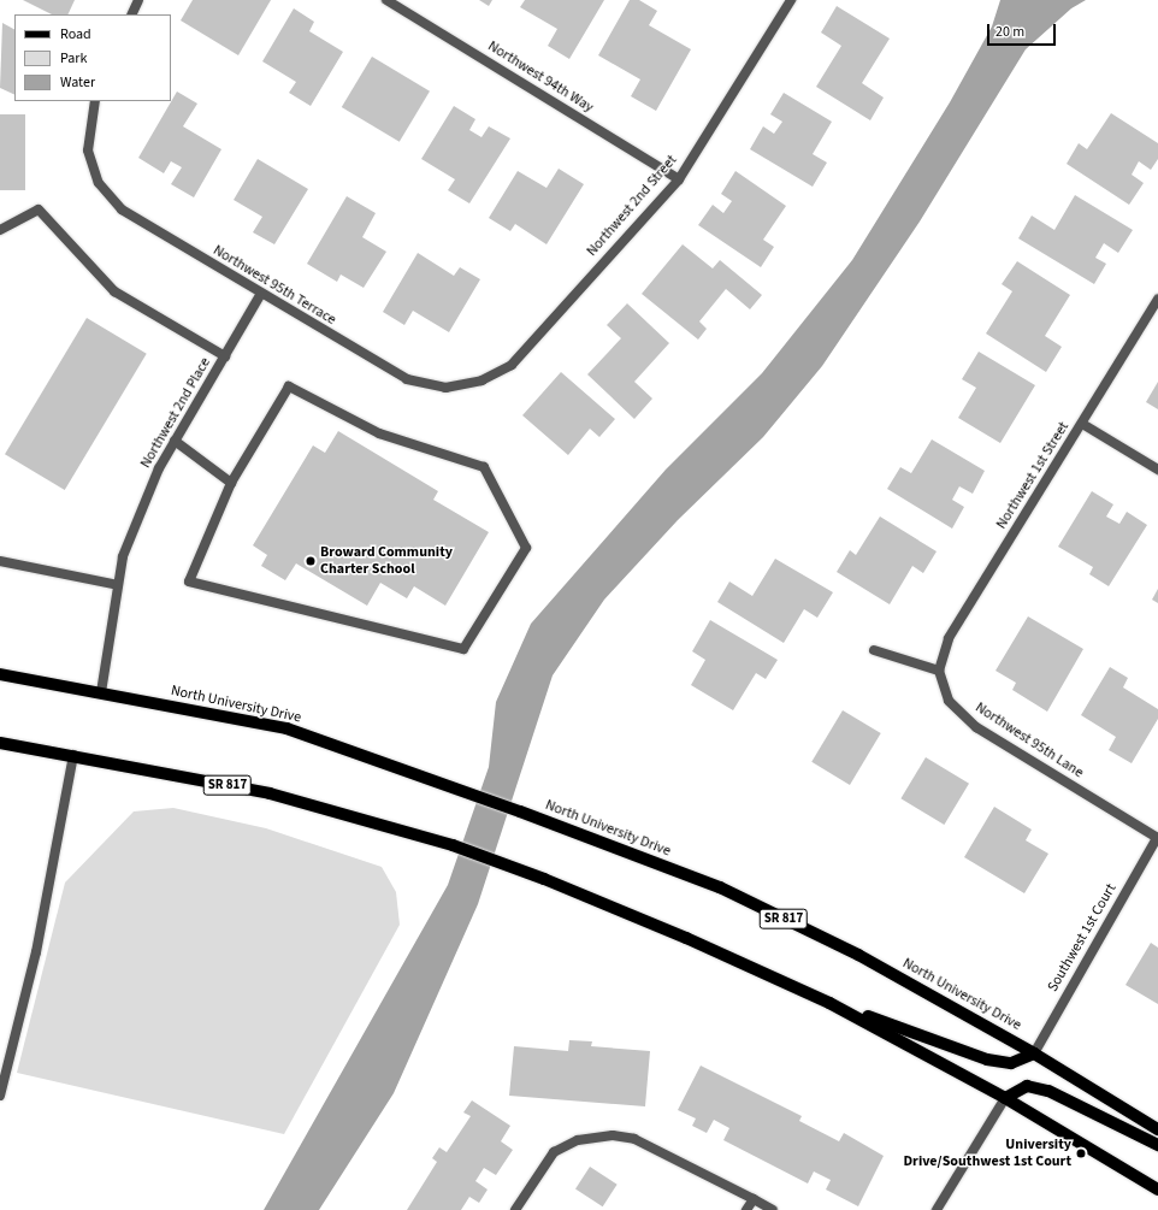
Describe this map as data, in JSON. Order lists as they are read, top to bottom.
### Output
{
  "streets": {
    "main road": ["North University Drive", "SR 817"],
    "street": [
      "Northwest 94th Way",
      "Northwest 2nd Street",
      "Northwest 95th Terrace",
      "Northwest 2nd Place",
      "Northwest 1st Street",
      "Northwest 95th Lane",
      "Southwest 1st Court"
    ]
  },
  "crossings": [
    ["Northwest 94th Way", "Northwest 2nd Street"],
    ["Northwest 2nd Street", "Northwest 95th Terrace"],
    ["Northwest 95th Terrace", "Northwest 2nd Place"],
    ["Northwest 2nd Place", "North University Drive"],
    ["Northwest 1st Street", "Northwest 95th Lane"],
    ["North University Drive", "Southwest 1st Court"],
    ["Northwest 95th Lane", "Southwest 1st Court"]
  ],
  "places": ["Broward Community Charter School", "University Drive/Southwest 1st Court"],
  "legend": ["Road", "Park", "Water"],
  "scale_bar": "20 m"
}
